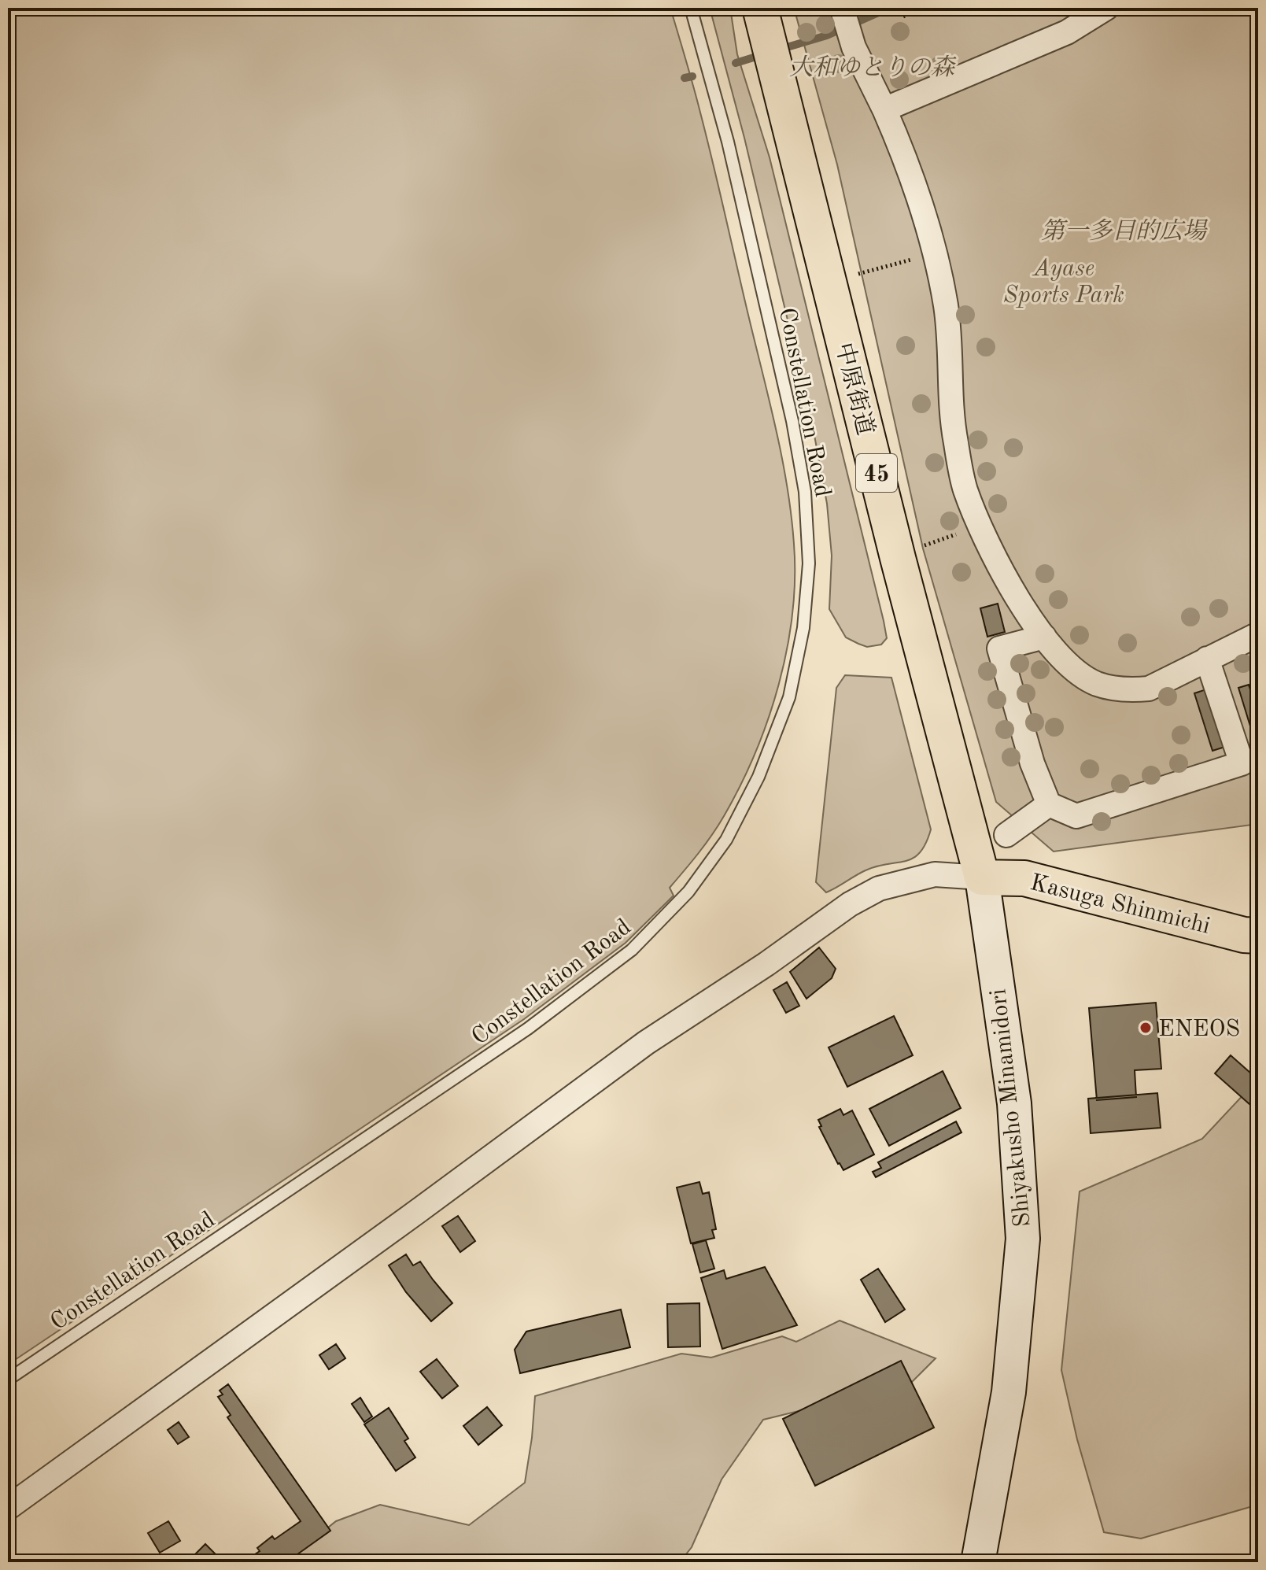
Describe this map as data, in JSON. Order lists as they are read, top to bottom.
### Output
{
  "streets": {
    "main road": ["中原街道", "45", "Kasuga Shinmichi"],
    "street": ["Shiyakusho Minamidori"],
    "lane": ["Constellation Road"]
  },
  "crossings": [
    ["中原街道", "Kasuga Shinmichi"],
    ["中原街道", "Shiyakusho Minamidori"],
    ["Kasuga Shinmichi", "Shiyakusho Minamidori"]
  ],
  "parks": ["大和ゆとりの森", "第一多目的広場", "Ayase Sports Park"],
  "places": ["ENEOS"]
}
